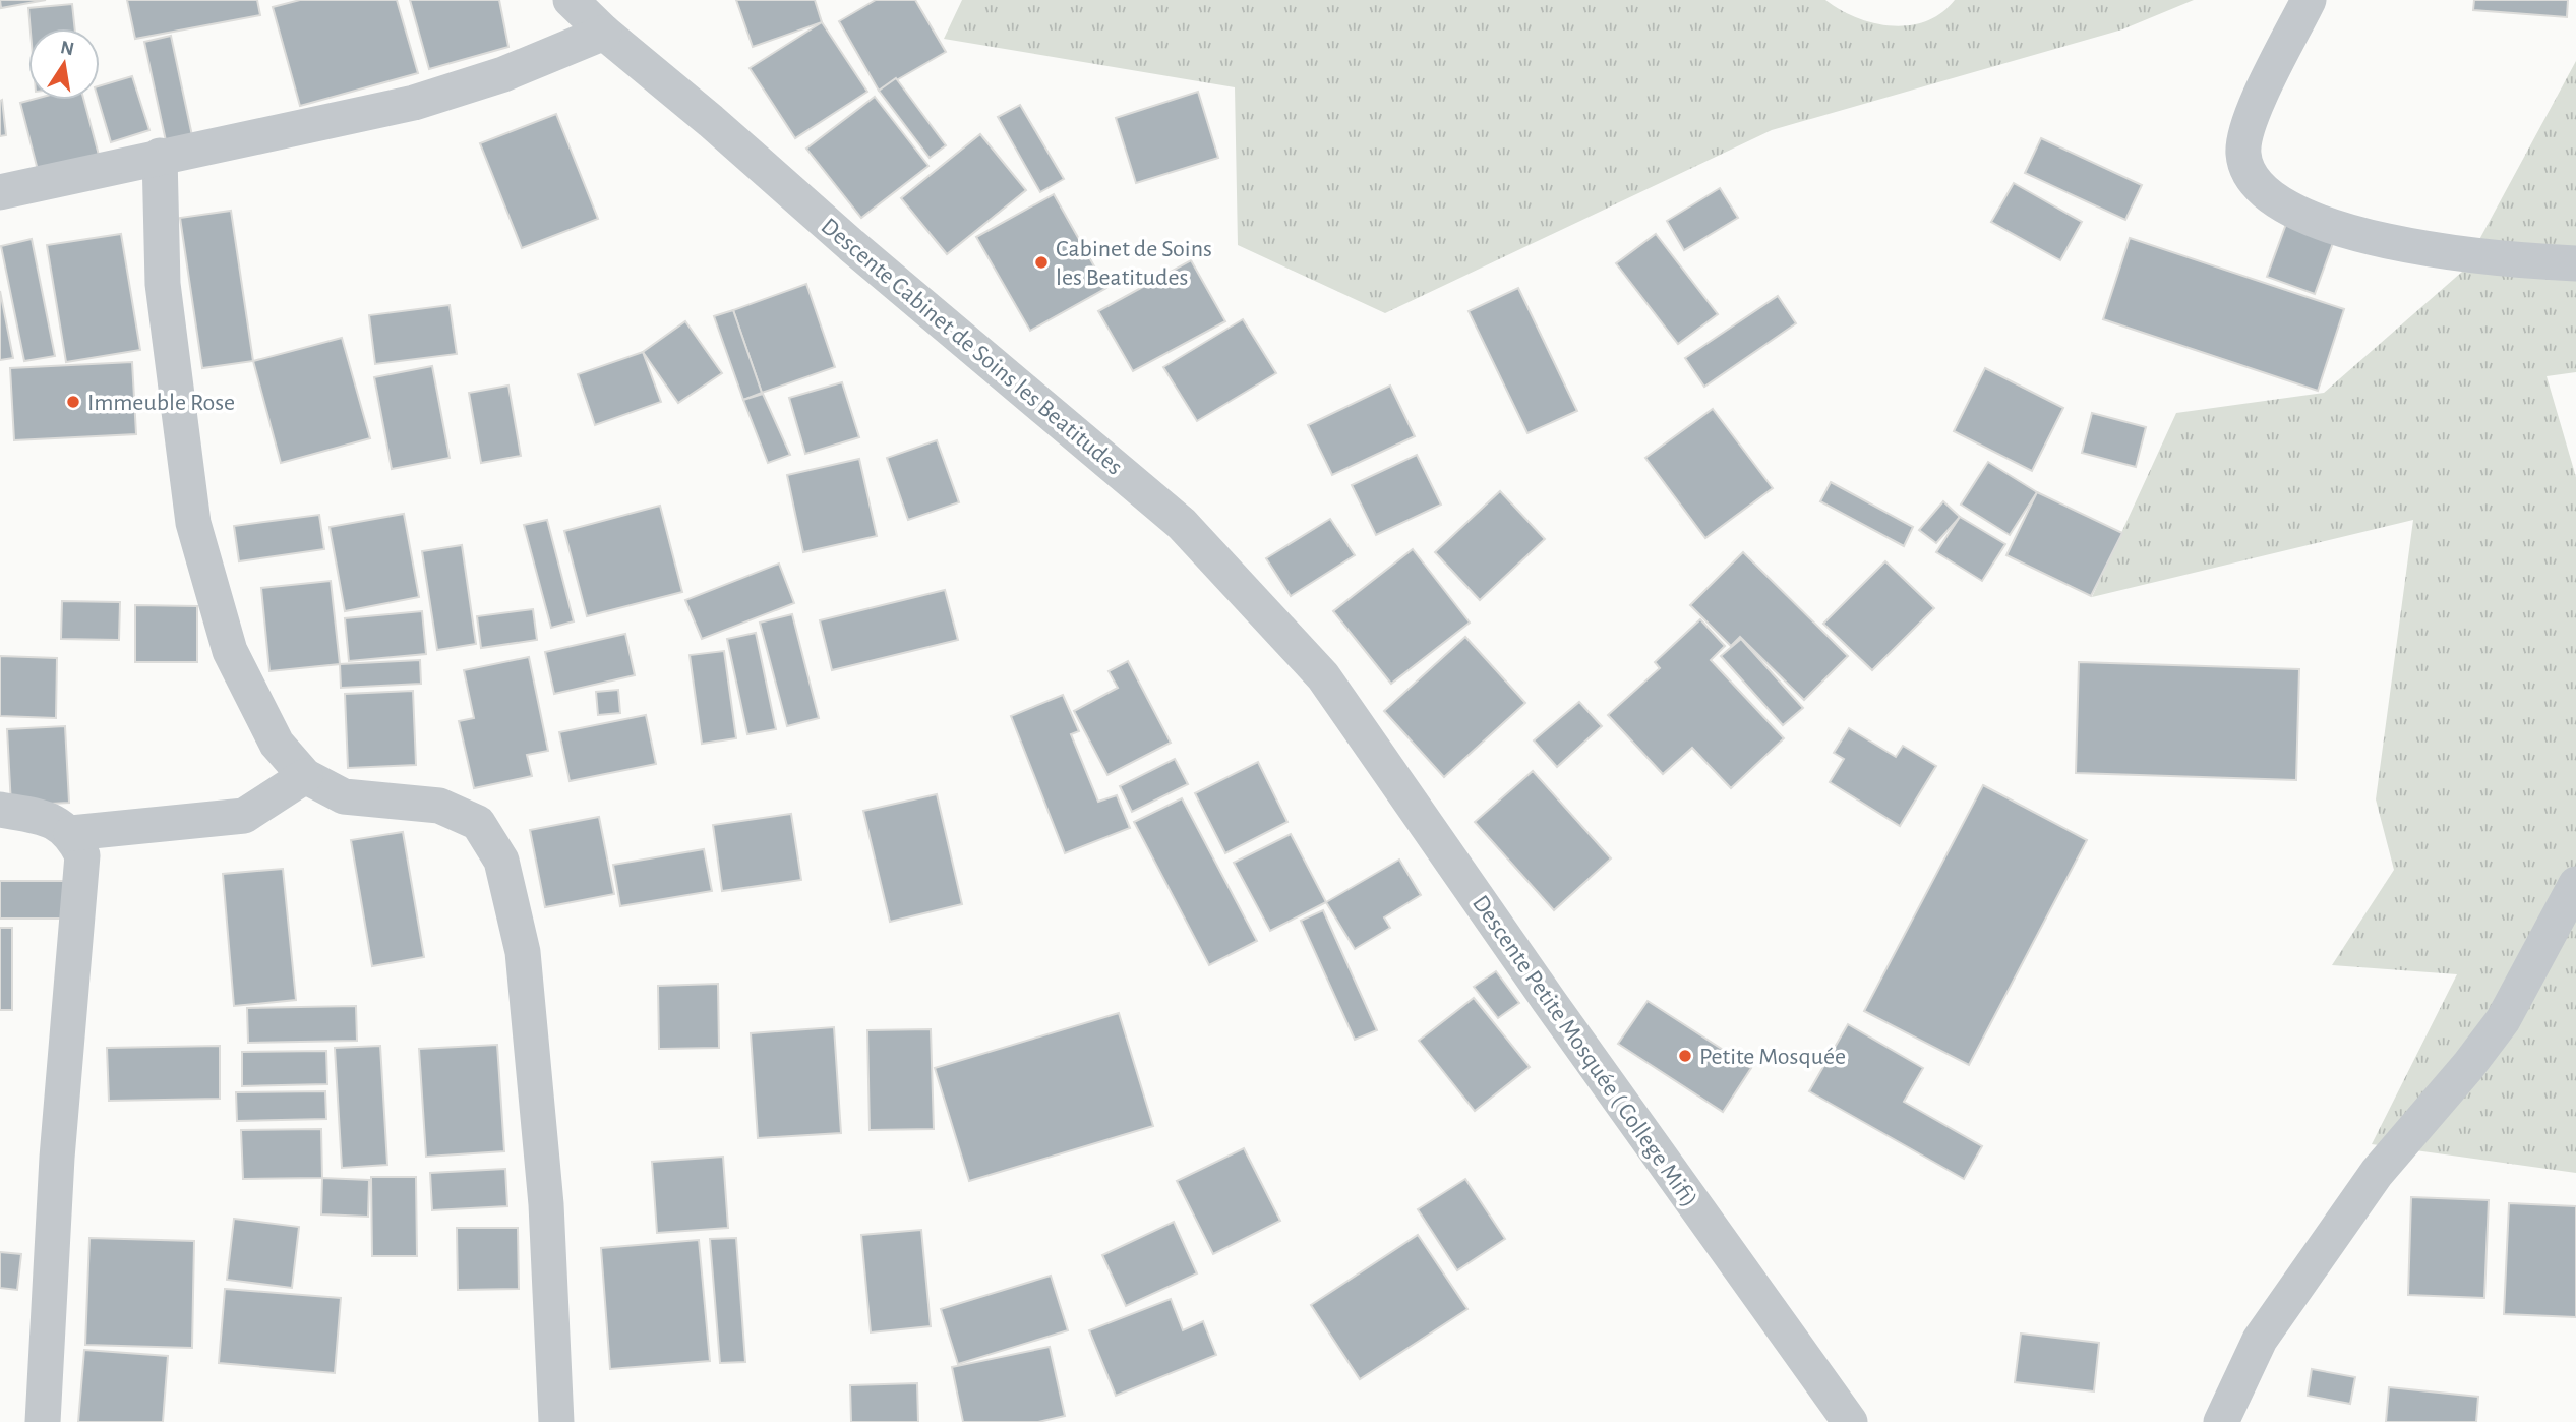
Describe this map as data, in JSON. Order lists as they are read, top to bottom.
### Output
{
  "streets": {
    "street": ["Descente Cabinet de Soins les Beatitudes", "Descente Petite Mosquée ( College Mifi)"]
  },
  "crossings": [
    ["Descente Cabinet de Soins les Beatitudes", "Descente Petite Mosquée ( College Mifi)"]
  ],
  "places": ["Cabinet de Soins les Beatitudes", "Immeuble Rose", "Petite Mosquée"],
  "north": "top"
}
